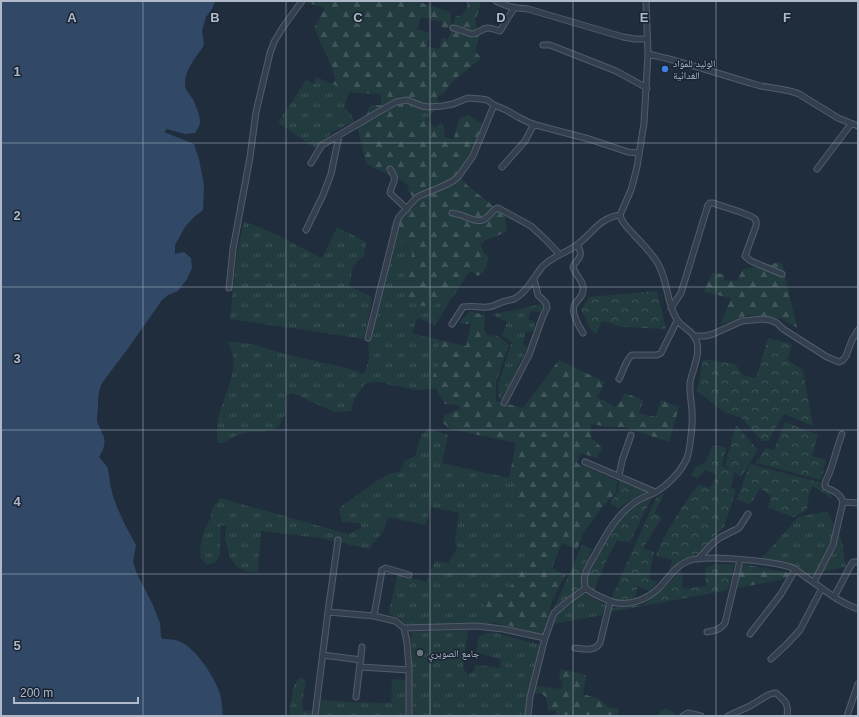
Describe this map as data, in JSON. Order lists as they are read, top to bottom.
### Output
{
  "places": ["الوليد للمواد الغدائية", "جامع الصويري"],
  "scale_bar": "200 m",
  "grid": {
    "columns": [
      "A",
      "B",
      "C",
      "D",
      "E",
      "F"
    ],
    "rows": [
      "1",
      "2",
      "3",
      "4",
      "5"
    ]
  }
}
